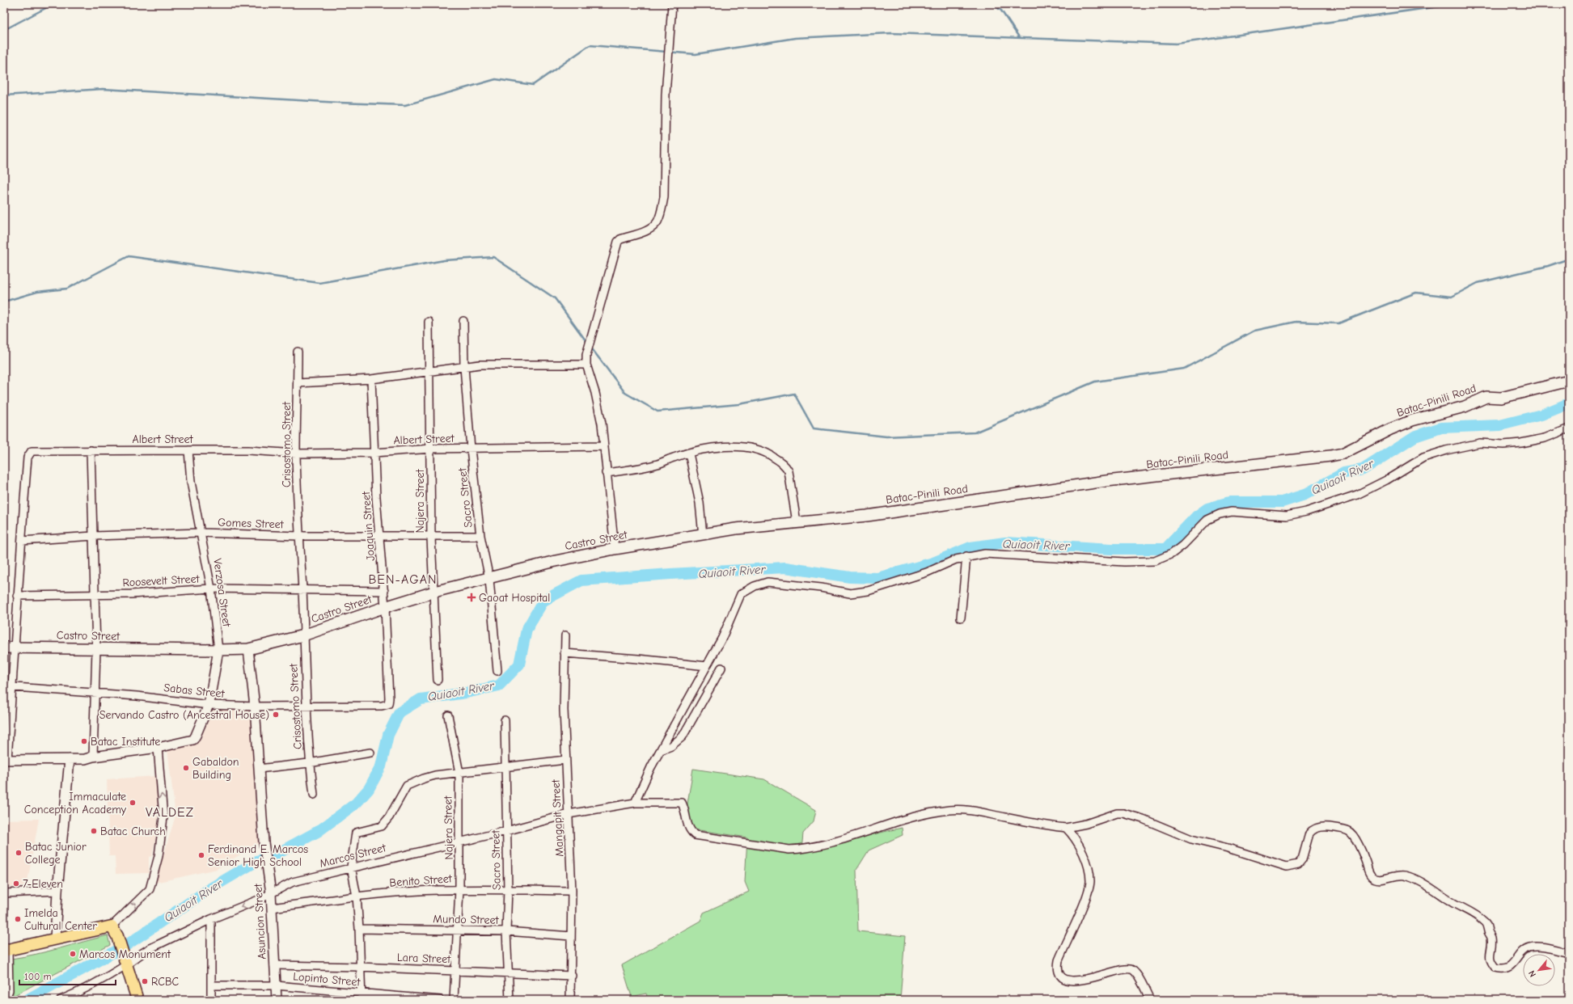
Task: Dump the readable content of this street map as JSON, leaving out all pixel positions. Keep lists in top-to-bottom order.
{
  "streets": {
    "main road": ["Batac-Pinili Road", "Castro Street"],
    "street": [
      "Albert Street",
      "Crisostomo Street",
      "Sacro Street",
      "Najera Street",
      "Gomes Street",
      "Joaquin Street",
      "Roosevelt Street",
      "Verzosa Street",
      "Sabas Street",
      "Mangapit Street",
      "Marcos Street",
      "Benito Street",
      "Mundo Street",
      "Asuncion Street",
      "Lara Street",
      "Lopinto Street"
    ]
  },
  "crossings": [
    ["Batac-Pinili Road", "Castro Street"],
    ["Albert Street", "Crisostomo Street"],
    ["Albert Street", "Sacro Street"],
    ["Albert Street", "Najera Street"],
    ["Albert Street", "Gomes Street"],
    ["Albert Street", "Joaquin Street"],
    ["Albert Street", "Castro Street"],
    ["Albert Street", "Roosevelt Street"],
    ["Albert Street", "Verzosa Street"],
    ["Albert Street", "Sabas Street"],
    ["Crisostomo Street", "Gomes Street"],
    ["Crisostomo Street", "Castro Street"],
    ["Crisostomo Street", "Roosevelt Street"],
    ["Crisostomo Street", "Sabas Street"],
    ["Sacro Street", "Gomes Street"],
    ["Sacro Street", "Castro Street"],
    ["Sacro Street", "Marcos Street"],
    ["Sacro Street", "Benito Street"],
    ["Sacro Street", "Mundo Street"],
    ["Sacro Street", "Lara Street"],
    ["Najera Street", "Gomes Street"],
    ["Najera Street", "Castro Street"],
    ["Najera Street", "Marcos Street"],
    ["Najera Street", "Benito Street"],
    ["Najera Street", "Mundo Street"],
    ["Najera Street", "Lara Street"],
    ["Gomes Street", "Joaquin Street"],
    ["Gomes Street", "Verzosa Street"],
    ["Joaquin Street", "Castro Street"],
    ["Joaquin Street", "Roosevelt Street"],
    ["Joaquin Street", "Sabas Street"],
    ["Castro Street", "Verzosa Street"],
    ["Castro Street", "Asuncion Street"],
    ["Roosevelt Street", "Verzosa Street"],
    ["Verzosa Street", "Sabas Street"],
    ["Sabas Street", "Asuncion Street"],
    ["Mangapit Street", "Marcos Street"],
    ["Mangapit Street", "Benito Street"],
    ["Mangapit Street", "Mundo Street"],
    ["Mangapit Street", "Lara Street"],
    ["Marcos Street", "Asuncion Street"],
    ["Benito Street", "Asuncion Street"],
    ["Asuncion Street", "Lara Street"],
    ["Asuncion Street", "Lopinto Street"]
  ],
  "districts": ["BEN-AGAN", "VALDEZ"],
  "water": ["Quiaoit River"],
  "places": {
    "health": ["Gaoat Hospital"],
    "other": [
      "Servando Castro (Ancestral House)",
      "Batac Institute",
      "Gabaldon Building",
      "Immaculate Conception Academy",
      "Batac Church",
      "Batac Junior College",
      "Ferdinand E. Marcos Senior High School",
      "7-Eleven",
      "Imelda Cultural Center",
      "Marcos Monument",
      "RCBC"
    ]
  },
  "scale_bar": "100 m",
  "north": "bottom left"
}
